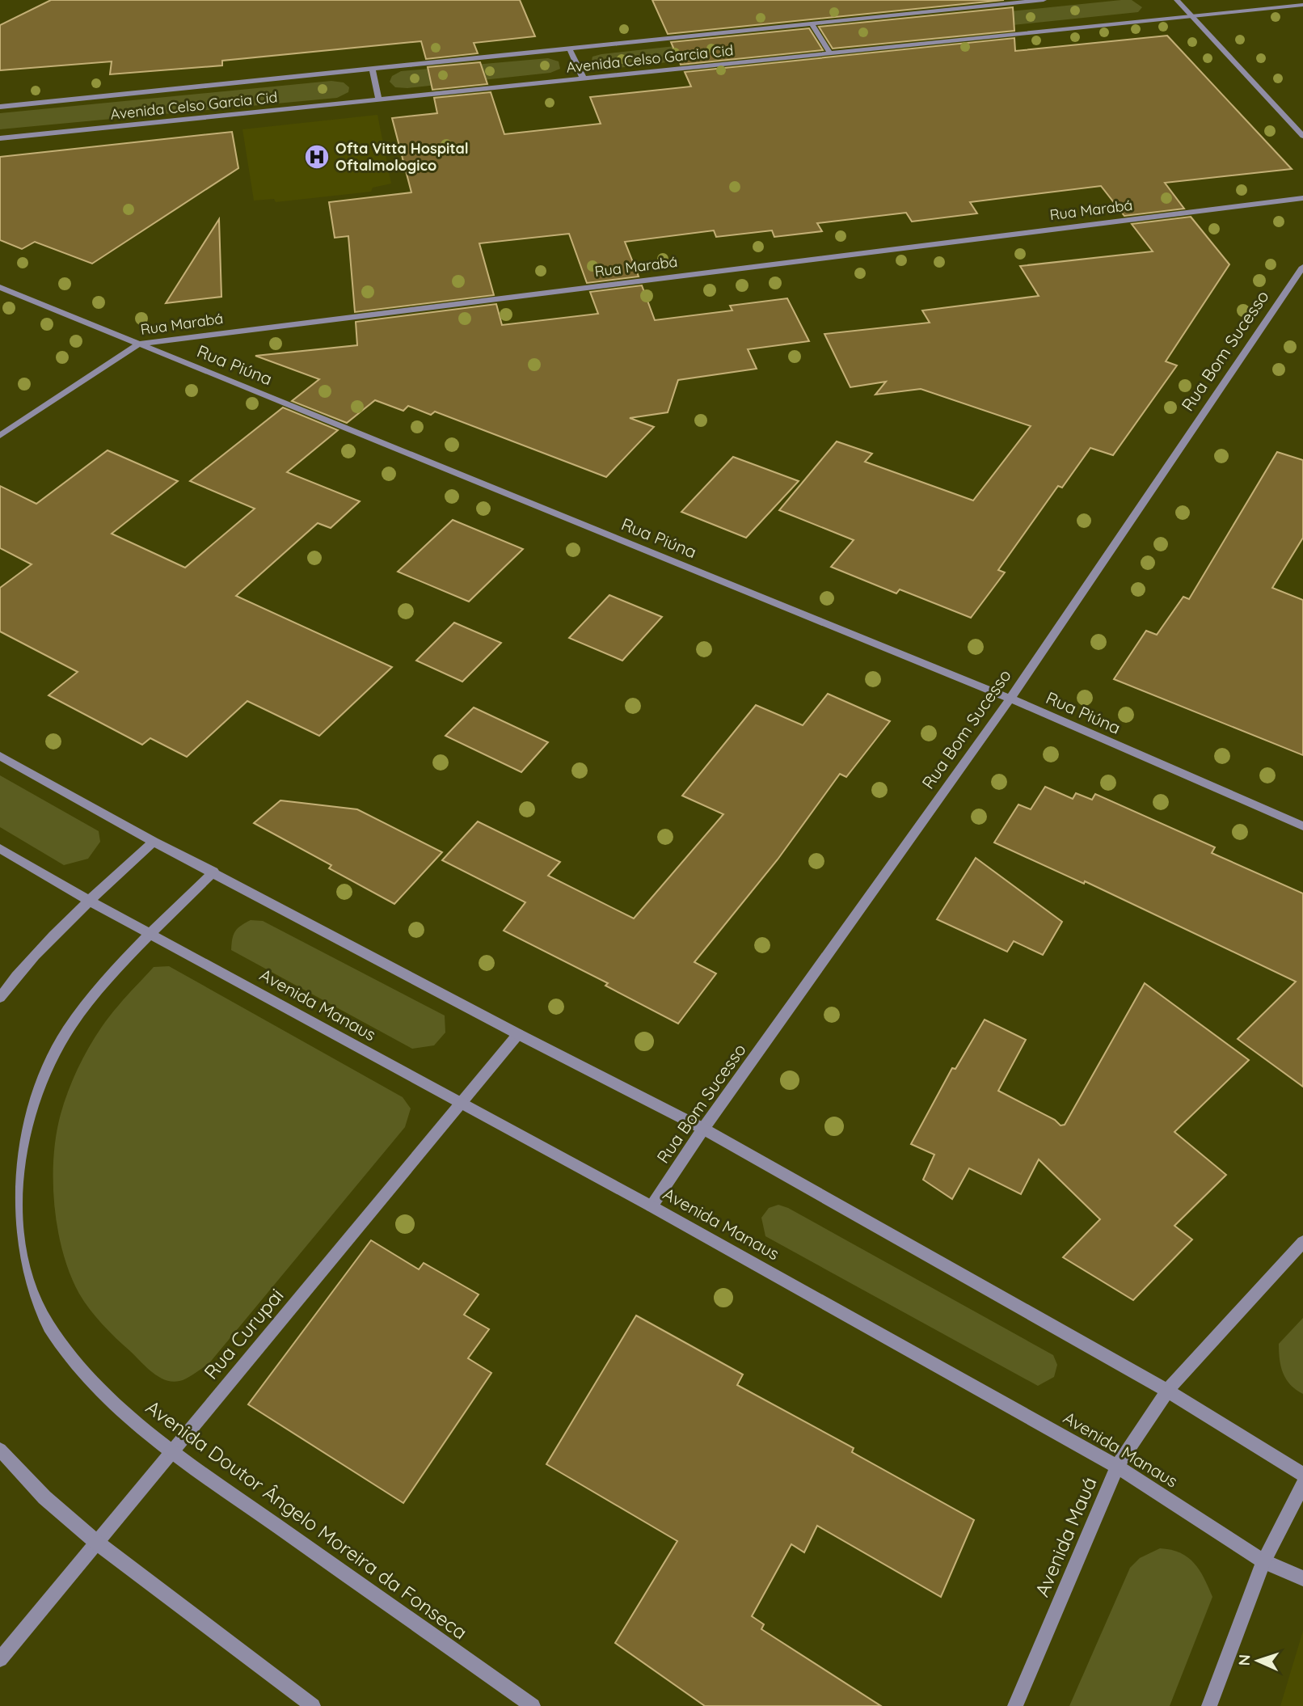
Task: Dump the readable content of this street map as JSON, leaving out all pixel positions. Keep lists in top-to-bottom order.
{
  "streets": {
    "street": [
      "Avenida Celso Garcia Cid",
      "Rua Marabá",
      "Rua Bom Sucesso",
      "Rua Piúna",
      "Avenida Manaus",
      "Rua Curupai",
      "Avenida Doutor Ângelo Moreira da Fonseca",
      "Avenida Mauá"
    ]
  },
  "crossings": [
    ["Rua Marabá", "Rua Piúna"],
    ["Rua Bom Sucesso", "Rua Piúna"],
    ["Rua Bom Sucesso", "Avenida Manaus"],
    ["Avenida Manaus", "Rua Curupai"],
    ["Avenida Manaus", "Avenida Doutor Ângelo Moreira da Fonseca"],
    ["Avenida Manaus", "Avenida Mauá"],
    ["Rua Curupai", "Avenida Doutor Ângelo Moreira da Fonseca"]
  ],
  "places": {
    "hospital": ["Ofta Vitta Hospital Oftalmologico"]
  },
  "north": "left"
}
